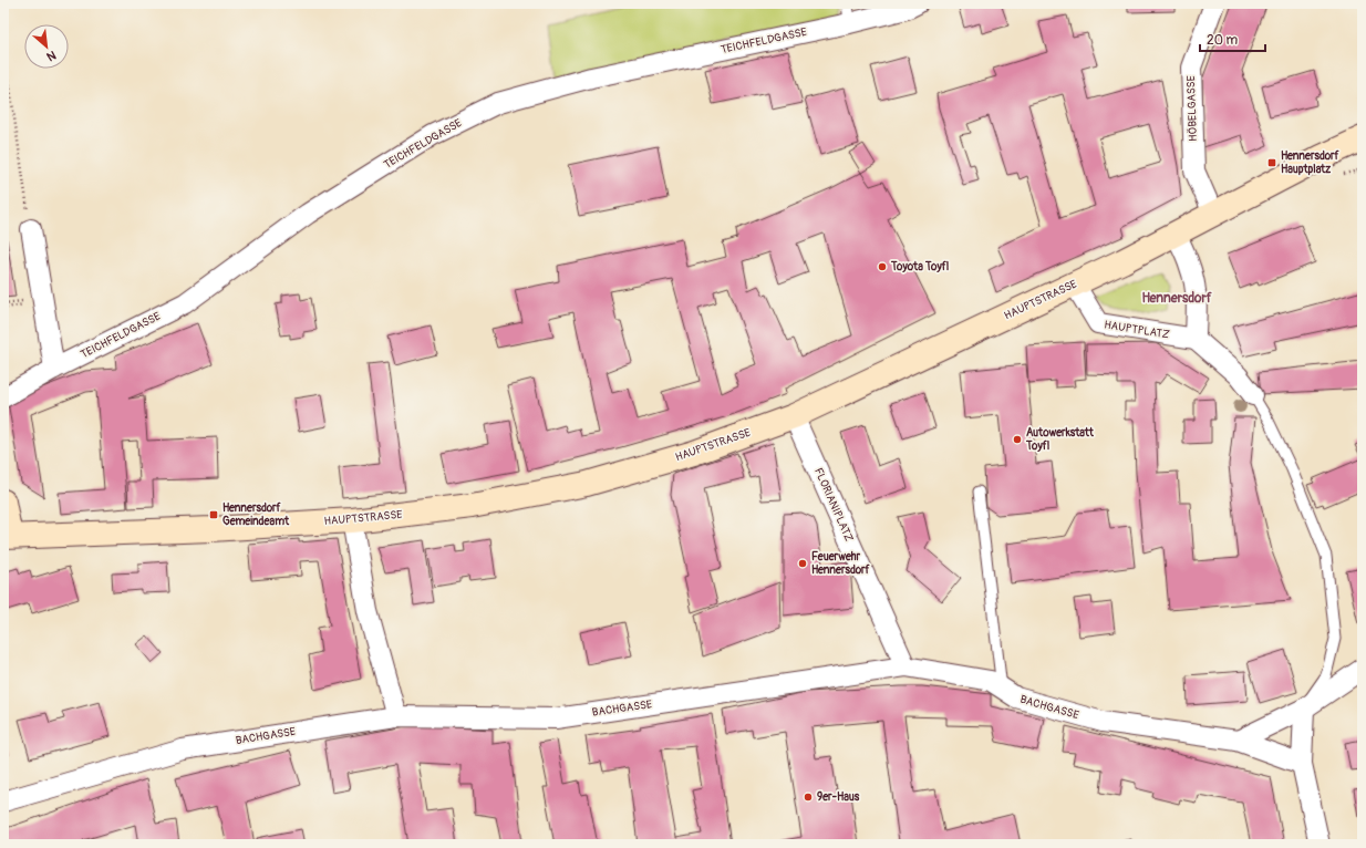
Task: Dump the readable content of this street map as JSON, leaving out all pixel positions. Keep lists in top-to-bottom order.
{
  "streets": {
    "street": [
      "TEICHFELDGASSE",
      "HÖBELGASSE",
      "HAUPTSTRASSE",
      "HAUPTPLATZ",
      "FLORIANIPLATZ",
      "BACHGASSE"
    ]
  },
  "crossings": [
    ["HÖBELGASSE", "HAUPTSTRASSE"],
    ["HAUPTSTRASSE", "HAUPTPLATZ"],
    ["HAUPTSTRASSE", "FLORIANIPLATZ"],
    ["FLORIANIPLATZ", "BACHGASSE"]
  ],
  "districts": ["Hennersdorf"],
  "places": {
    "transit": ["Hennersdorf Hauptplatz", "Hennersdorf Gemeindeamt"],
    "other": [
      "Toyota Toyfl",
      "Autowerkstatt Toyfl",
      "Feuerwehr Hennersdorf",
      "9er-Haus"
    ]
  },
  "scale_bar": "20 m",
  "north": "bottom right"
}
